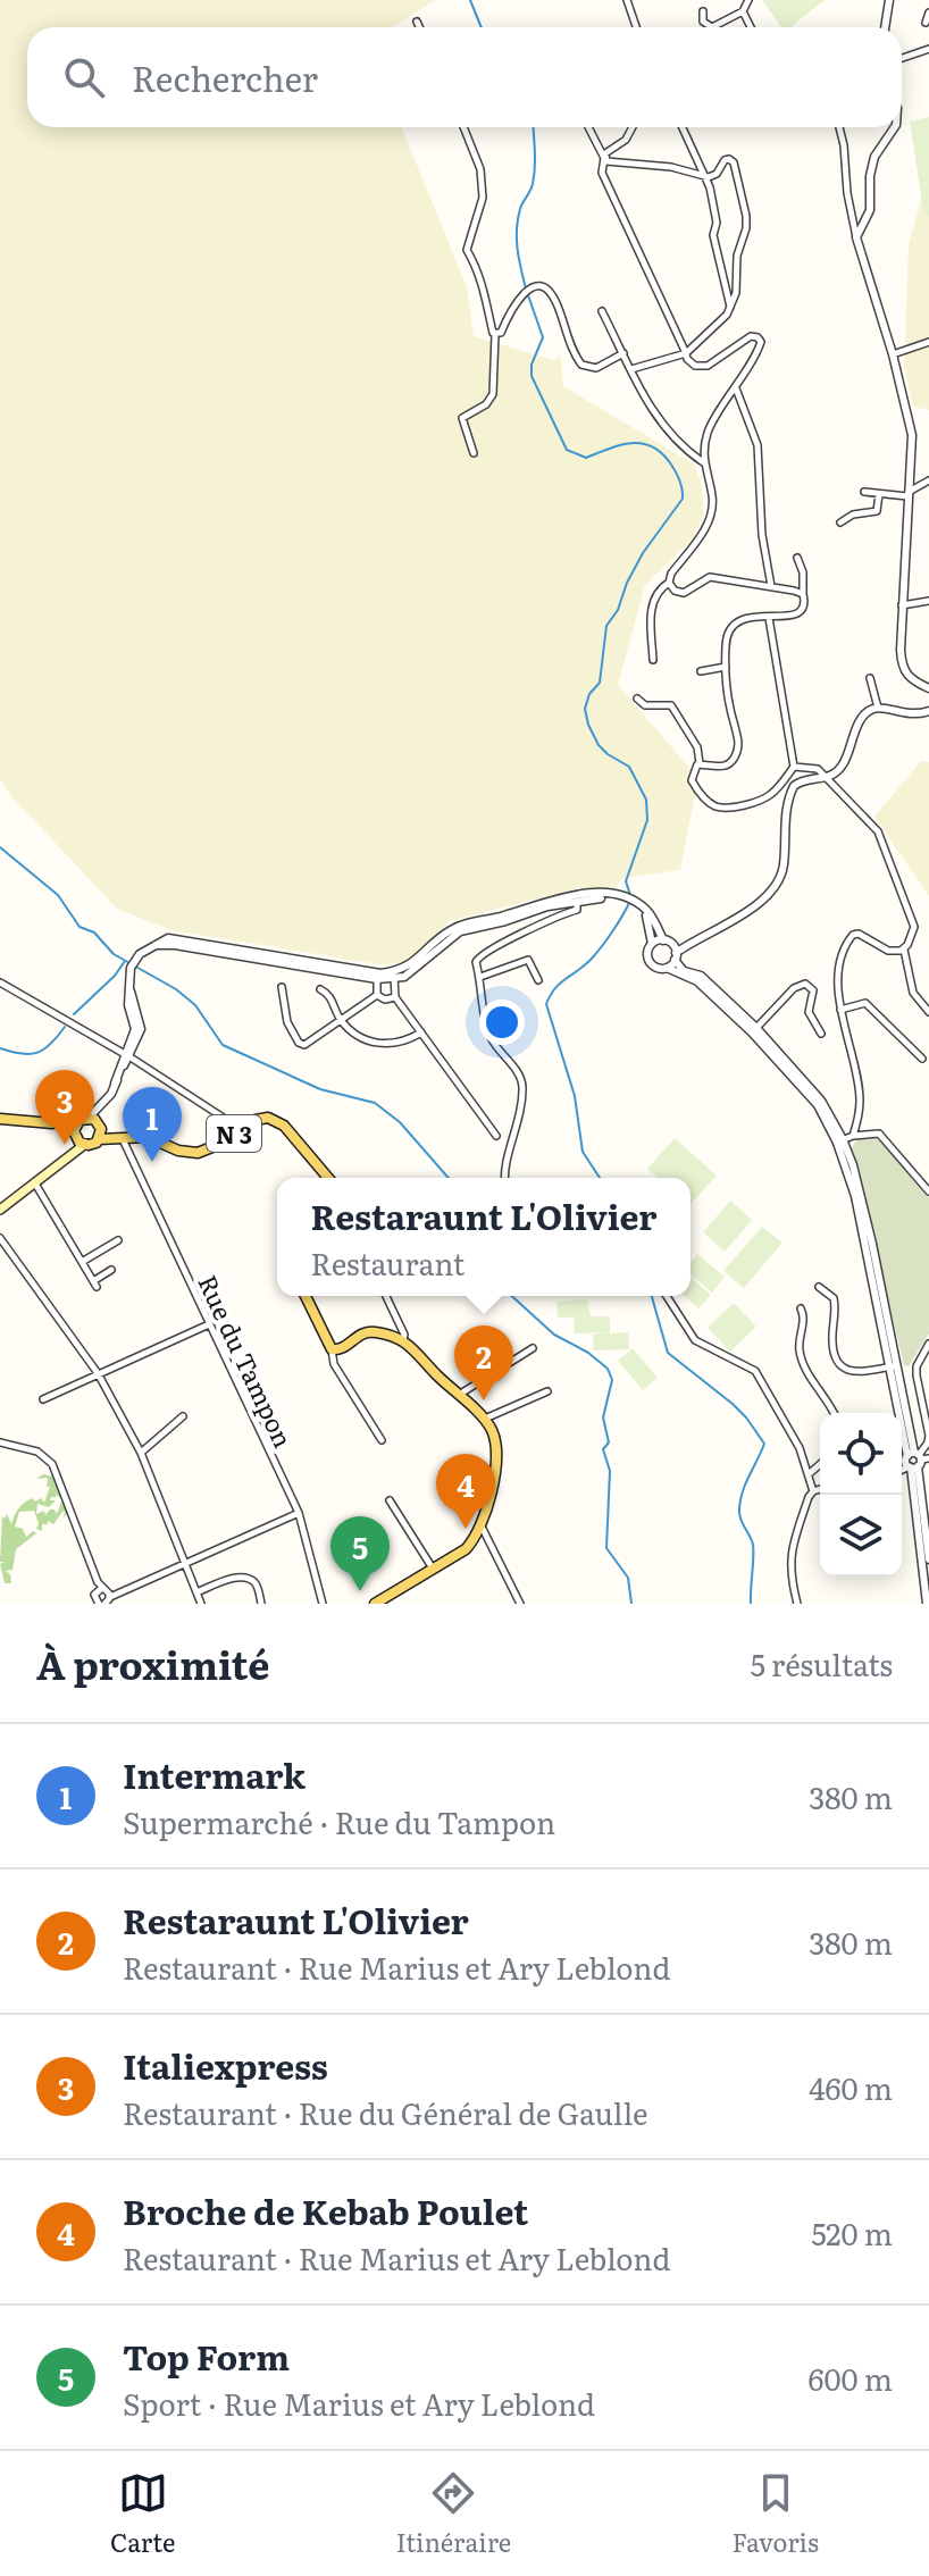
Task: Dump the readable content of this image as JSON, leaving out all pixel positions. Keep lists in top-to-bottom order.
{
  "streets": {
    "main road": ["N 3"],
    "street": ["Rue du Tampon"]
  },
  "crossings": [
    ["N 3", "Rue du Tampon"]
  ],
  "page": {
    "search": "Rechercher",
    "pins": [
      "3",
      "1",
      "2",
      "4",
      "5"
    ],
    "popup": ["Restaraunt L'Olivier", "Restaurant"],
    "heading": ["À proximité", "5 résultats"],
    "list": [
      {
        "mark": "1",
        "name": "Intermark",
        "note": "Supermarché · Rue du Tampon",
        "value": "380 m"
      },
      {
        "mark": "2",
        "name": "Restaraunt L'Olivier",
        "note": "Restaurant · Rue Marius et Ary Leblond",
        "value": "380 m"
      },
      {
        "mark": "3",
        "name": "Italiexpress",
        "note": "Restaurant · Rue du Général de Gaulle",
        "value": "460 m"
      },
      {
        "mark": "4",
        "name": "Broche de Kebab Poulet",
        "note": "Restaurant · Rue Marius et Ary Leblond",
        "value": "520 m"
      },
      {
        "mark": "5",
        "name": "Top Form",
        "note": "Sport · Rue Marius et Ary Leblond",
        "value": "600 m"
      }
    ],
    "nav": ["Carte", "Itinéraire", "Favoris"]
  }
}
